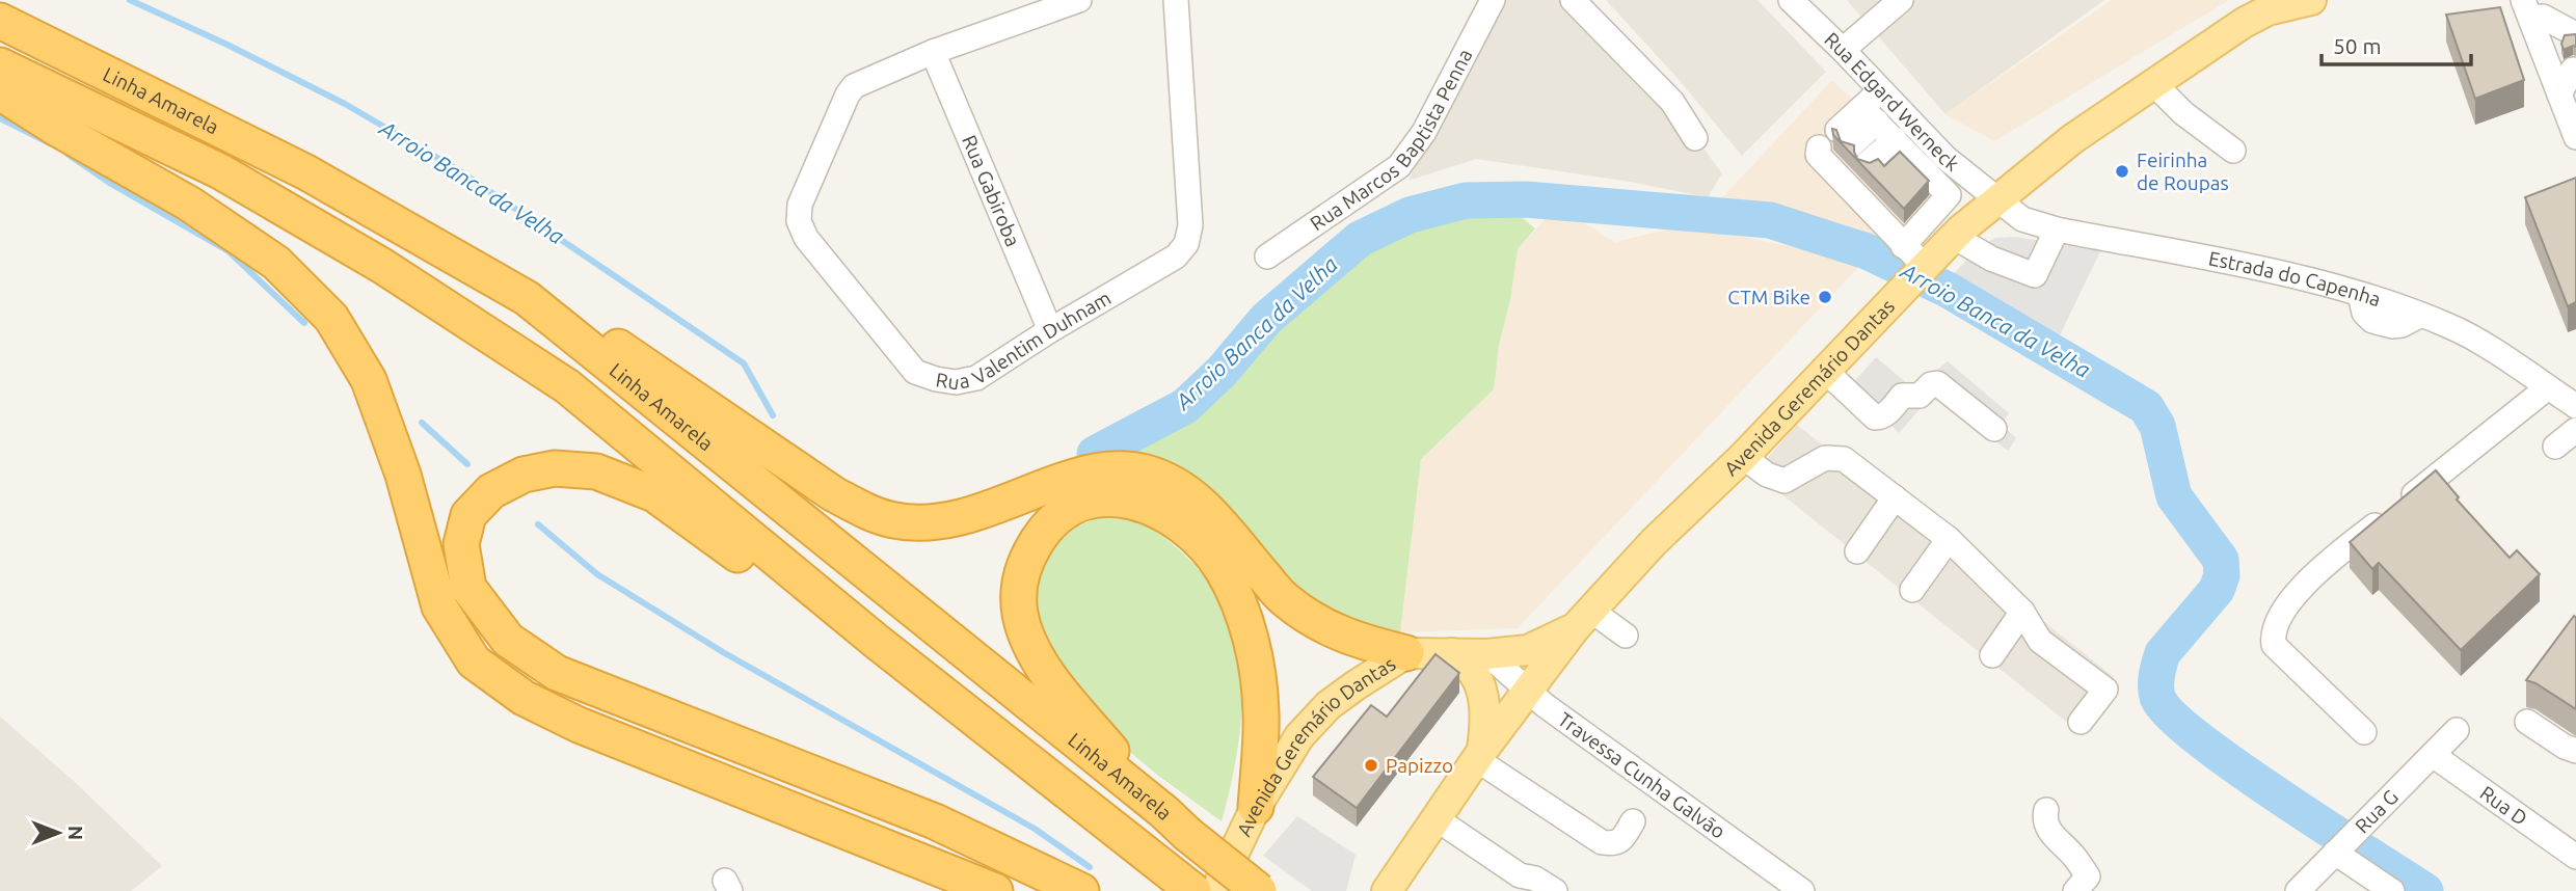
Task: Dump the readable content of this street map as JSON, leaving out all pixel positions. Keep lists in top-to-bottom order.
{
  "streets": {
    "highway": ["Linha Amarela"],
    "main road": ["Avenida Geremário Dantas"],
    "street": [
      "Rua Edgard Werneck",
      "Rua Marcos Baptista Penna",
      "Rua Gabiroba",
      "Estrada do Capenha",
      "Rua Valentim Duhnam",
      "Travessa Cunha Galvão",
      "Rua D",
      "Rua G"
    ]
  },
  "crossings": [
    ["Linha Amarela", "Avenida Geremário Dantas"],
    ["Rua Edgard Werneck", "Estrada do Capenha"],
    ["Rua Edgard Werneck", "Avenida Geremário Dantas"],
    ["Rua Gabiroba", "Rua Valentim Duhnam"],
    ["Estrada do Capenha", "Avenida Geremário Dantas"],
    ["Avenida Geremário Dantas", "Travessa Cunha Galvão"],
    ["Rua D", "Rua G"]
  ],
  "water": ["Arroio Banca da Velha"],
  "places": ["Feirinha de Roupas", "CTM Bike", "Papizzo"],
  "scale_bar": "50 m",
  "north": "right"
}
